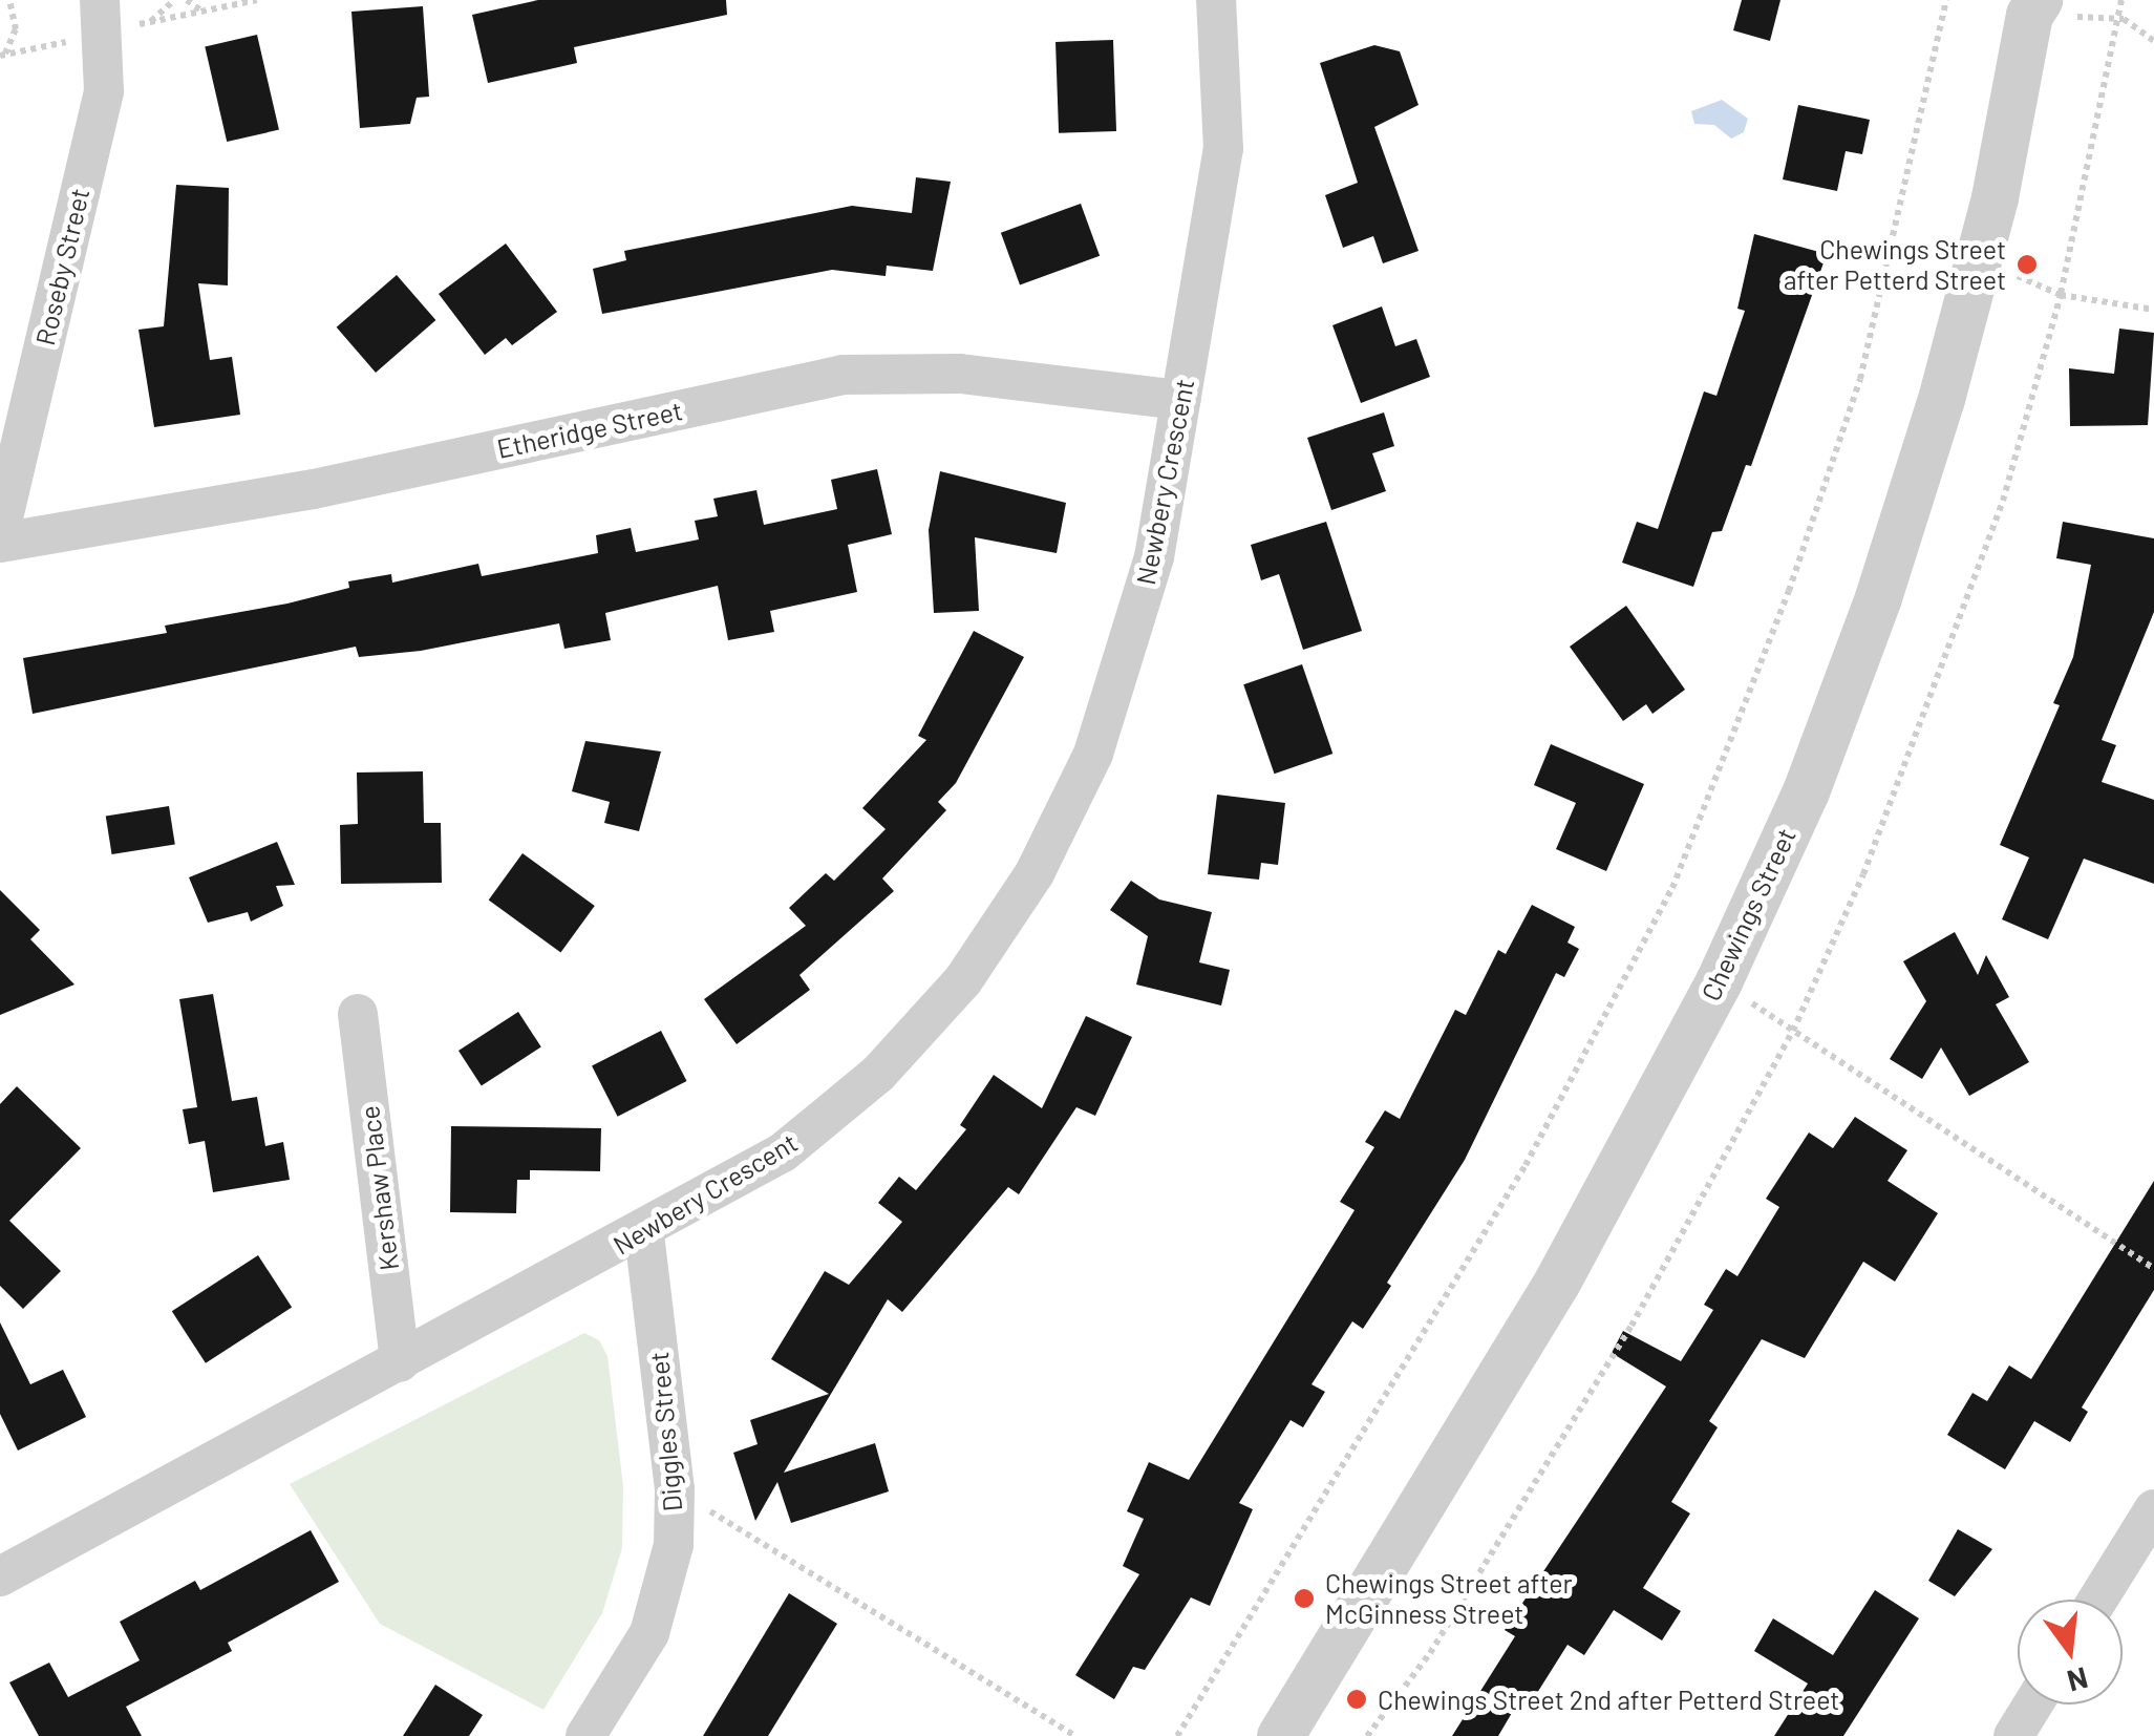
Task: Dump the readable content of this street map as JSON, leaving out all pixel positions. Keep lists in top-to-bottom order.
{
  "streets": {
    "street": [
      "Roseby Street",
      "Etheridge Street",
      "Newbery Crescent",
      "Chewings Street",
      "Kershaw Place",
      "Diggles Street"
    ]
  },
  "crossings": [
    ["Etheridge Street", "Newbery Crescent"],
    ["Newbery Crescent", "Kershaw Place"],
    ["Newbery Crescent", "Diggles Street"]
  ],
  "places": ["Chewings Street after Petterd Street", "Chewings Street after McGinness Street", "Chewings Street 2nd after Petterd Street"],
  "north": "bottom"
}
